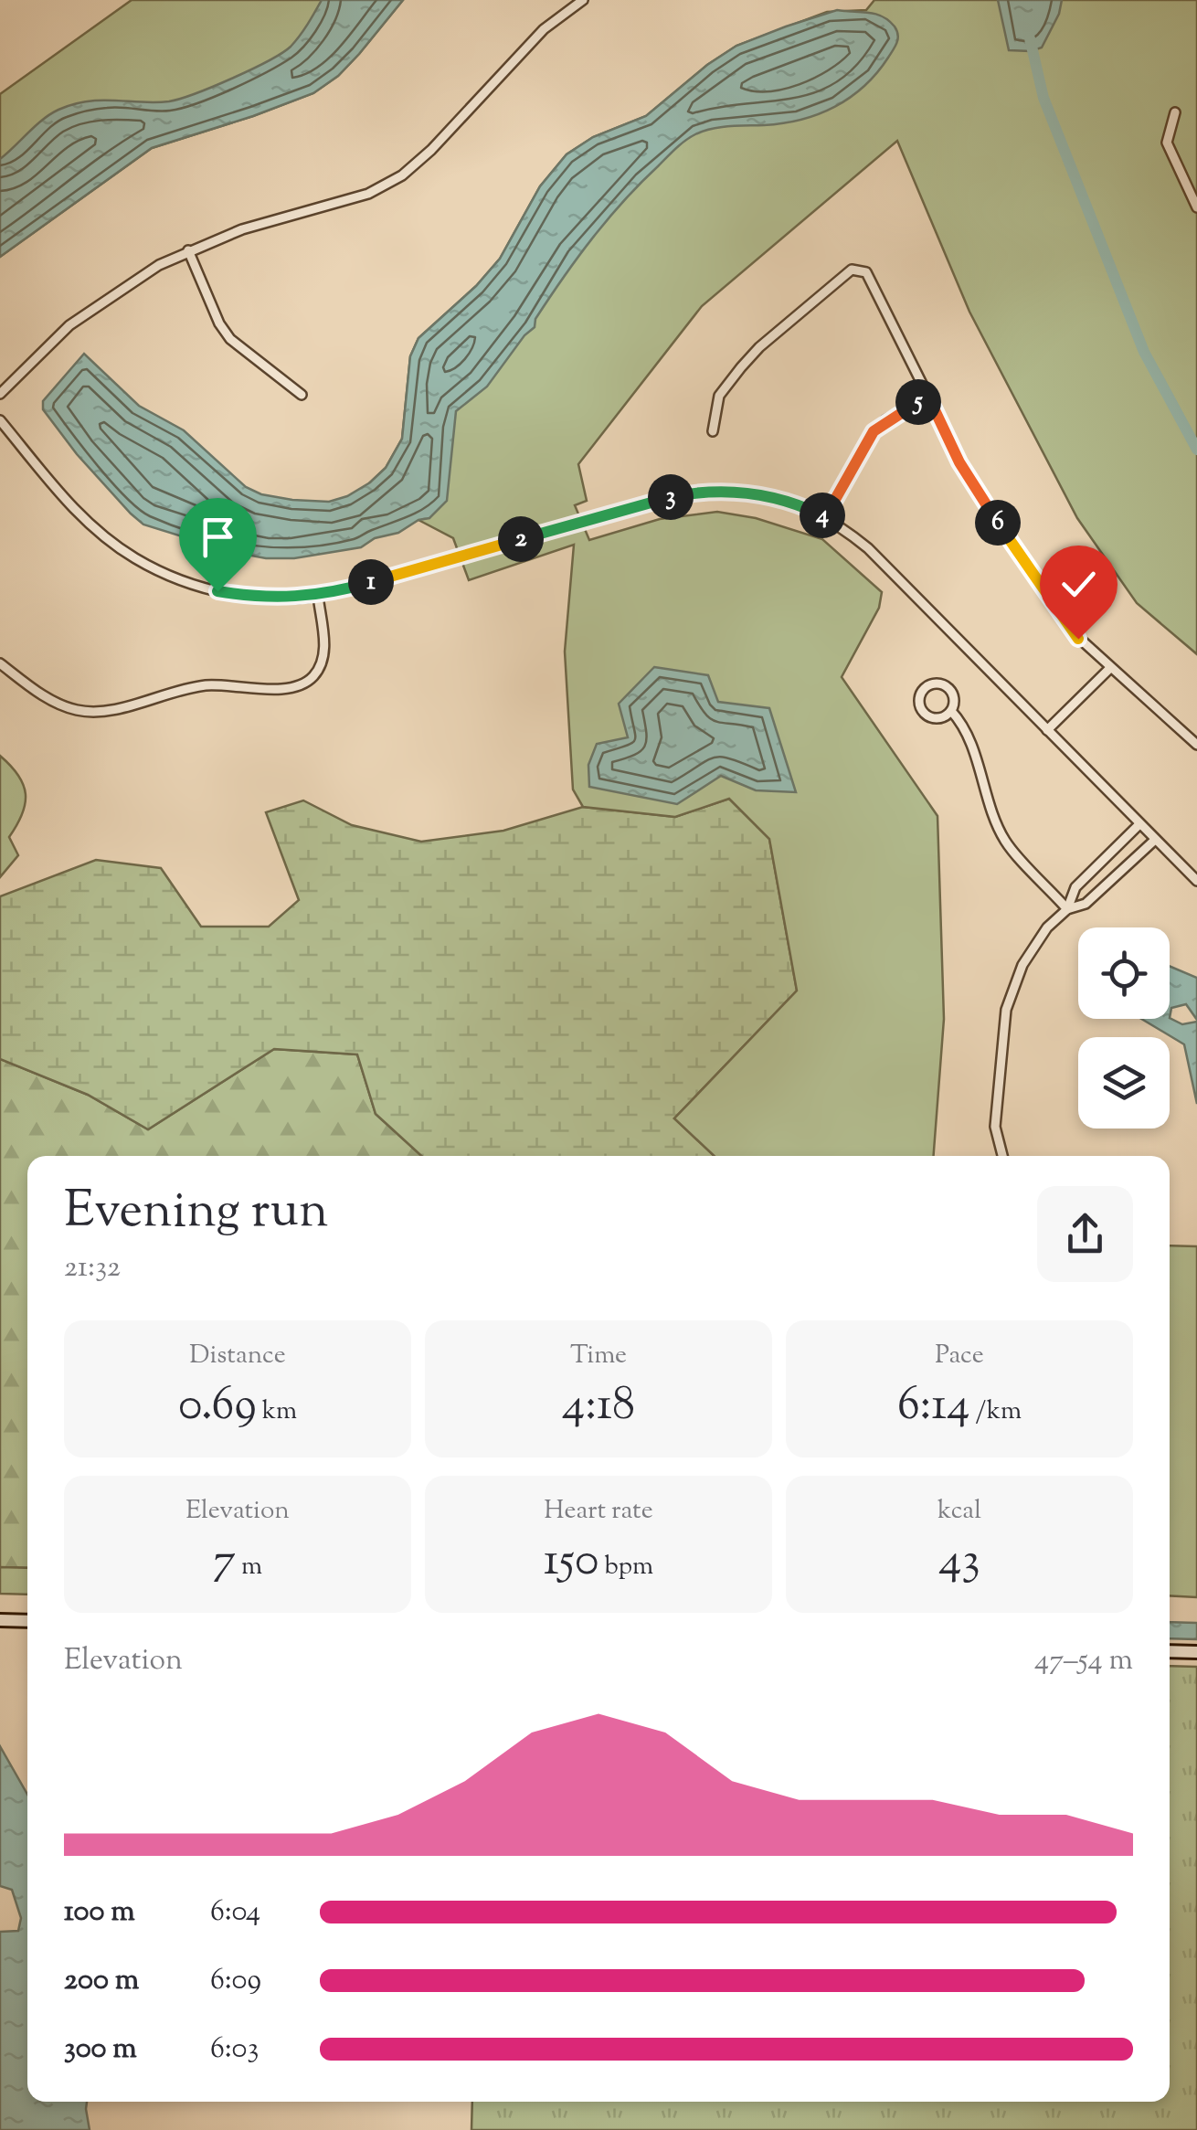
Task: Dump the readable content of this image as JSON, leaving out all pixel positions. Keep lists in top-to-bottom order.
{
  "page": {
    "pins": [
      "5",
      "3",
      "4",
      "6",
      "2",
      "1"
    ],
    "heading": ["Evening run", "21:32"],
    "stats": [
      ["Distance", "0.69 km"],
      ["Time", "4:18"],
      ["Pace", "6:14 /km"],
      ["Elevation", "7 m"],
      ["Heart rate", "150 bpm"],
      ["kcal", "43"]
    ],
    "chart": ["Elevation", "47–54 m"],
    "list": [
      {
        "name": "100 m",
        "note": "6:04"
      },
      {
        "name": "200 m",
        "note": "6:09"
      },
      {
        "name": "300 m",
        "note": "6:03"
      }
    ]
  }
}
